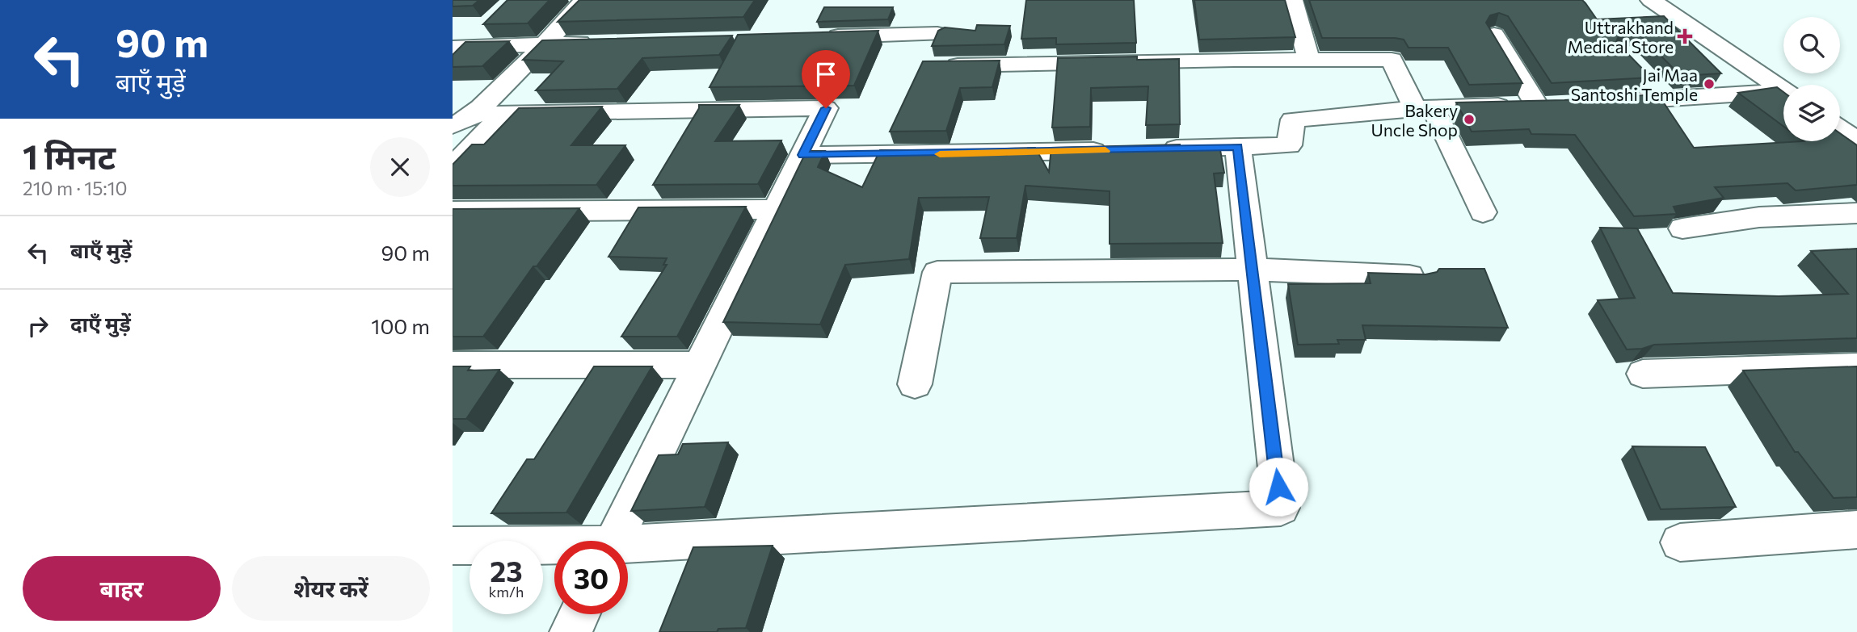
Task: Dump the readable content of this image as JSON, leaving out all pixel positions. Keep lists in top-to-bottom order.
{
  "places": {
    "health": ["Uttrakhand Medical Store"],
    "other": ["Jai Maa Santoshi Temple", "Bakery Uncle Shop"]
  },
  "page": {
    "turn": ["90 m", "बाएँ मुड़ें"],
    "heading": ["1 मिनट", "210 m · 15:10"],
    "list": [
      {
        "name": "बाएँ मुड़ें",
        "value": "90 m"
      },
      {
        "name": "दाएँ मुड़ें",
        "value": "100 m"
      }
    ],
    "speed": "23 km/h",
    "limit": "30",
    "buttons": ["बाहर", "शेयर करें"]
  }
}
